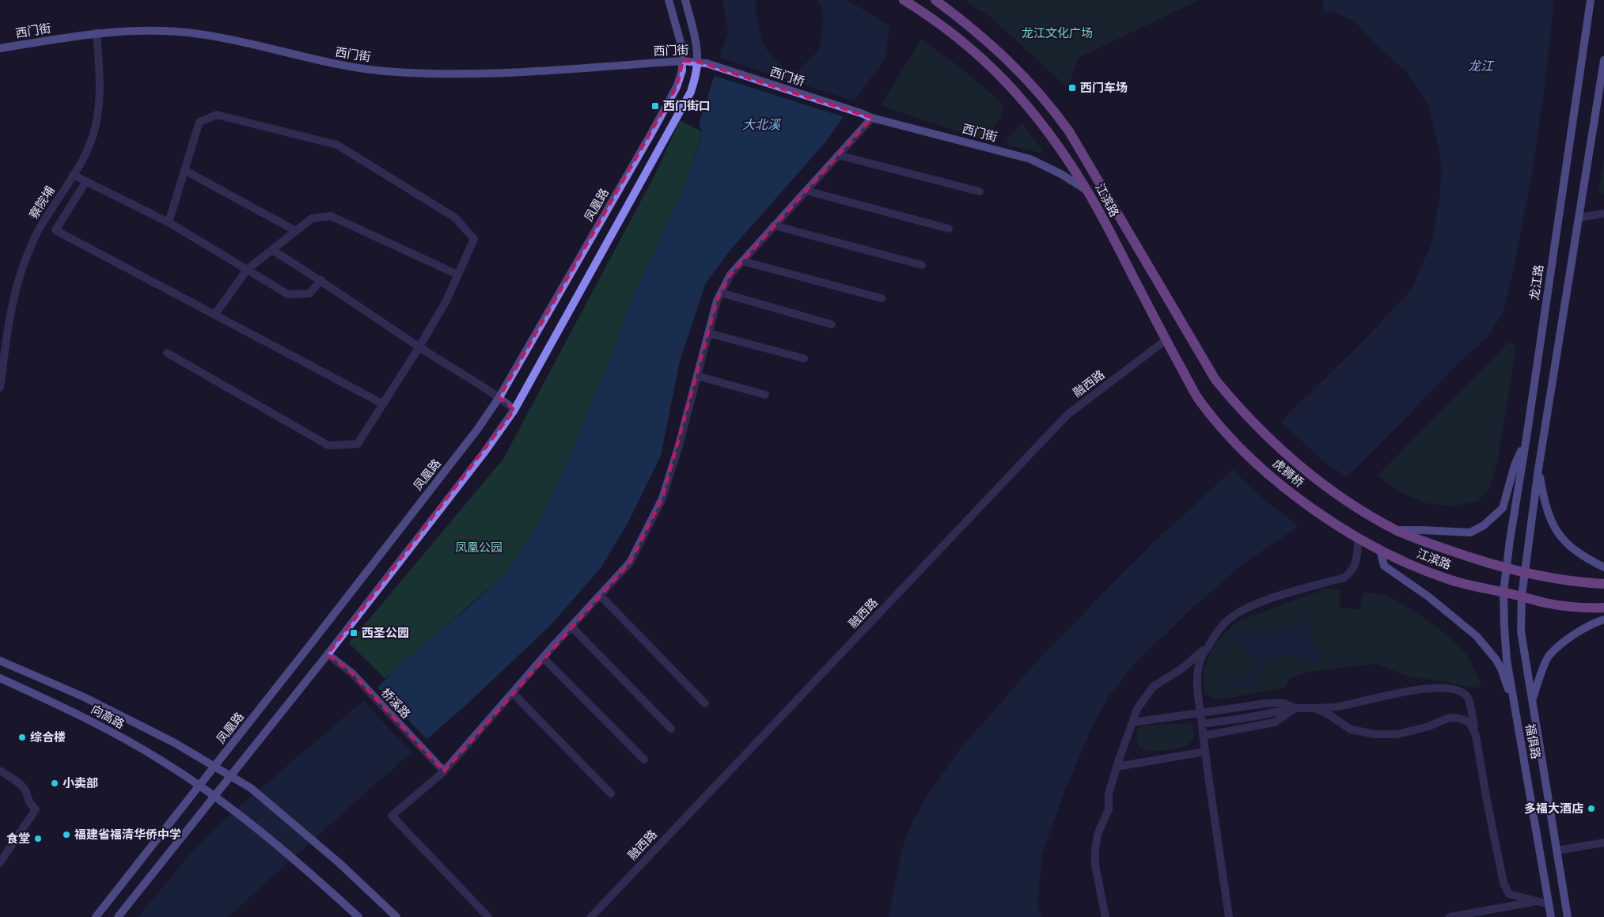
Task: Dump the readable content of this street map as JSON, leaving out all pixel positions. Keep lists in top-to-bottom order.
{
  "streets": {
    "main road": ["江滨路", "虎狮桥"],
    "street": [
      "西门街",
      "西门桥",
      "察院埔",
      "凤凰路",
      "龙江路",
      "融西路",
      "桥溪路",
      "向高路",
      "福俱路"
    ]
  },
  "crossings": [
    ["西门街", "西门桥"],
    ["西门街", "江滨路"],
    ["西门街", "察院埔"],
    ["西门街", "凤凰路"],
    ["江滨路", "龙江路"],
    ["江滨路", "融西路"],
    ["江滨路", "虎狮桥"],
    ["江滨路", "福俱路"],
    ["凤凰路", "向高路"],
    ["龙江路", "福俱路"]
  ],
  "water": ["龙江", "大北溪"],
  "parks": ["龙江文化广场", "凤凰公园"],
  "places": {
    "transit": ["西门车场", "西门街口", "西圣公园"],
    "other": [
      "综合楼",
      "小卖部",
      "多福大酒店",
      "福建省福清华侨中学",
      "食堂"
    ]
  }
}
